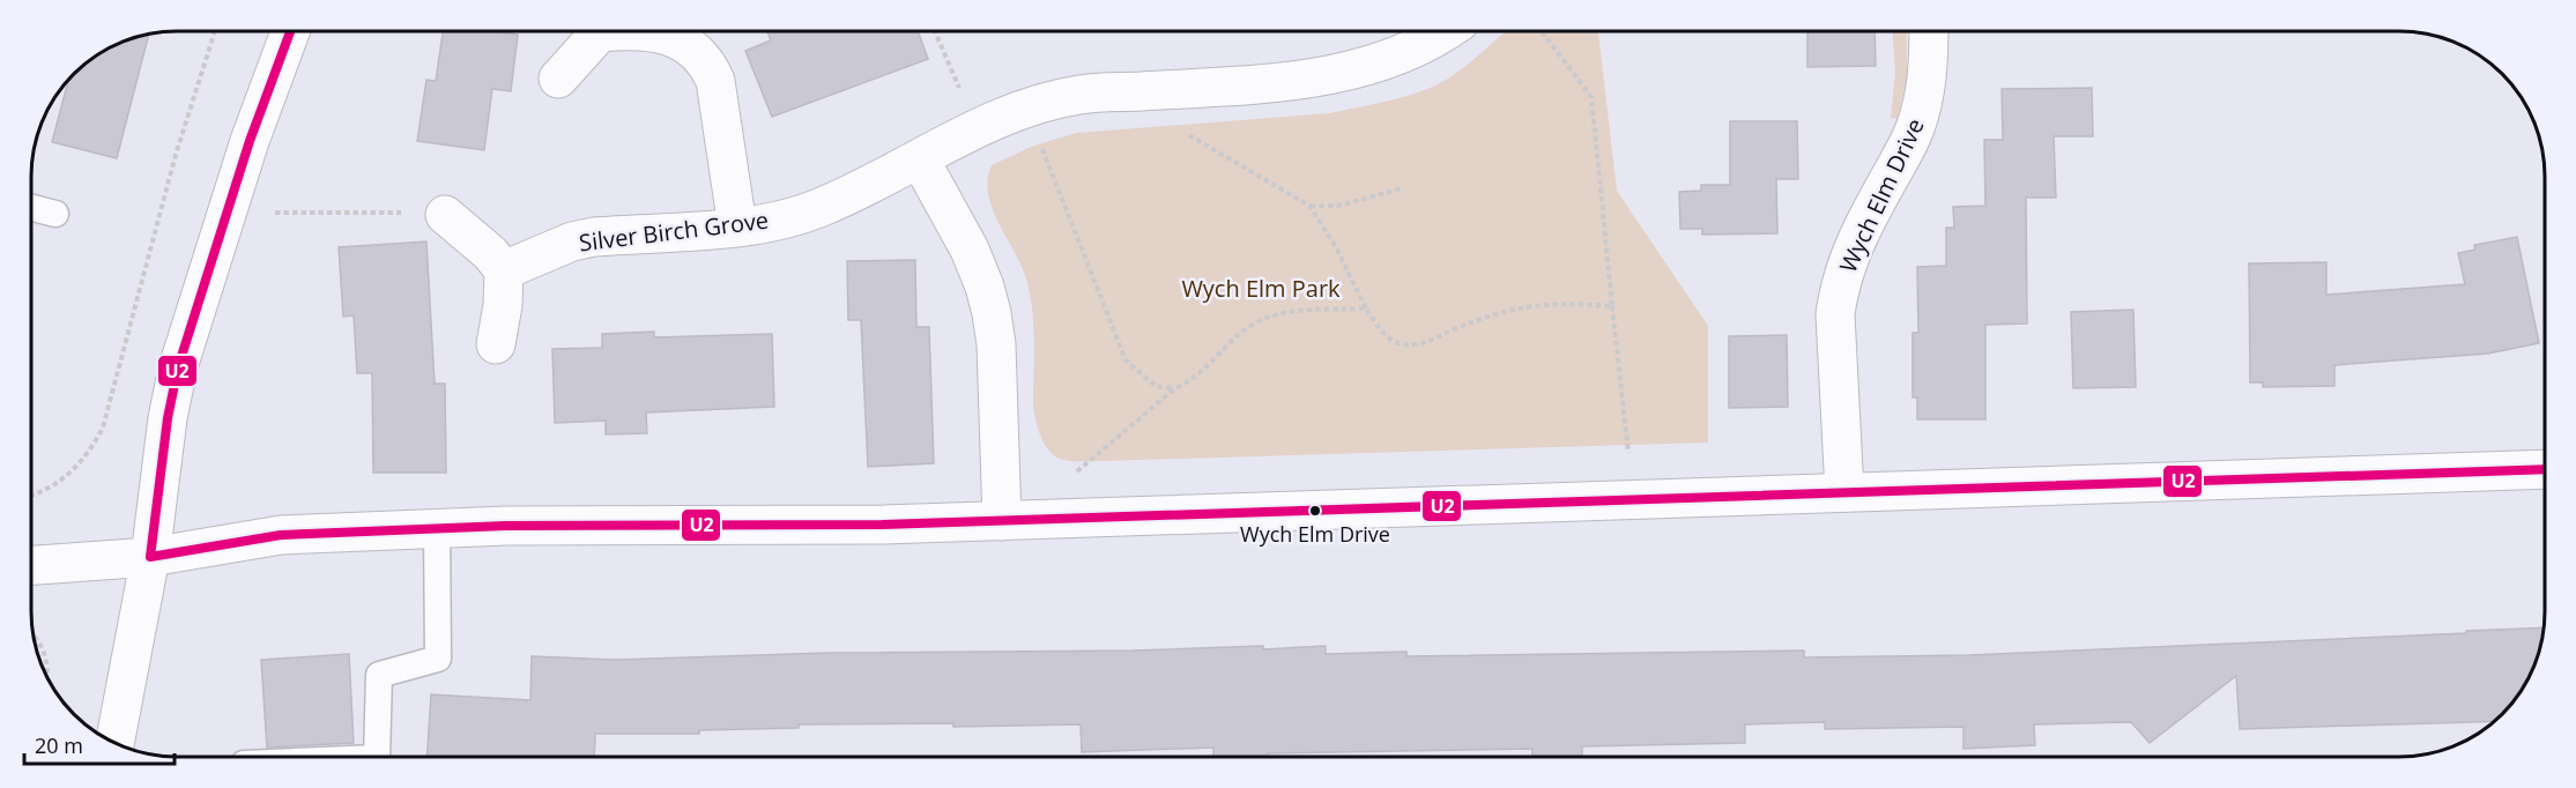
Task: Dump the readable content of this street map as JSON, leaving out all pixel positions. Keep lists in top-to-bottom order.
{
  "streets": {
    "street": ["Wych Elm Drive", "Silver Birch Grove"]
  },
  "parks": ["Wych Elm Park"],
  "places": ["Wych Elm Drive"],
  "lines": ["transit line U2"],
  "scale_bar": "20 m"
}
